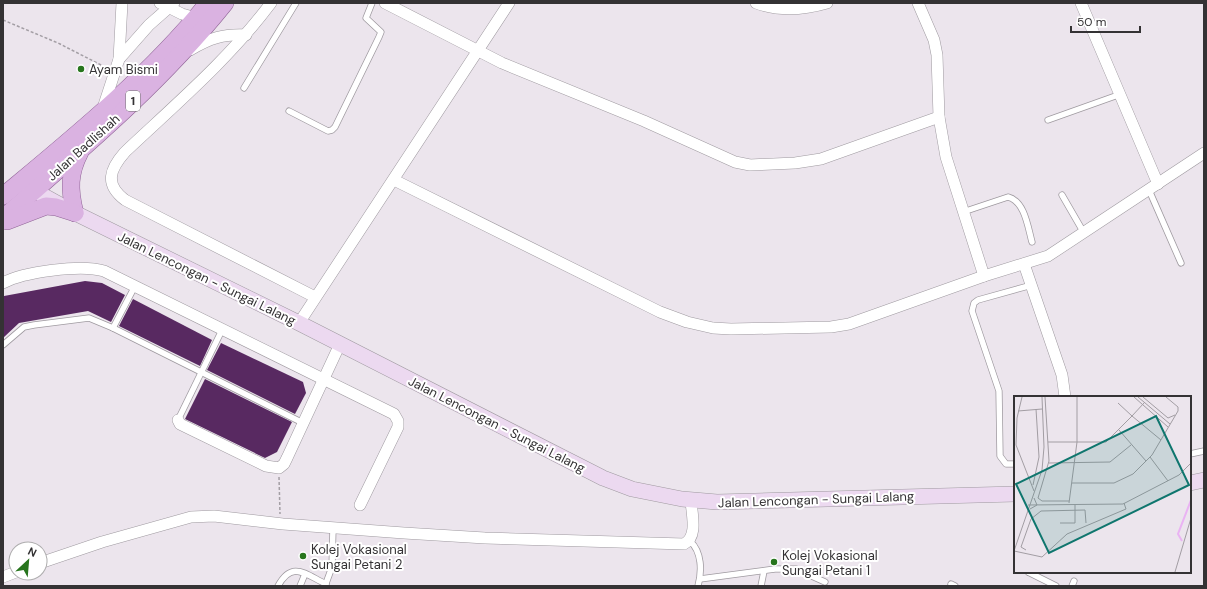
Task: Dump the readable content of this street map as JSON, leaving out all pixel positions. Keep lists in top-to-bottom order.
{
  "streets": {
    "main road": ["1", "Jalan Badlishah"],
    "street": ["Jalan Lencongan - Sungai Lalang"]
  },
  "crossings": [
    ["Jalan Badlishah", "Jalan Lencongan - Sungai Lalang"]
  ],
  "places": ["Ayam Bismi", "Kolej Vokasional Sungai Petani 2", "Kolej Vokasional Sungai Petani 1"],
  "scale_bar": "50 m",
  "north": "top right"
}
